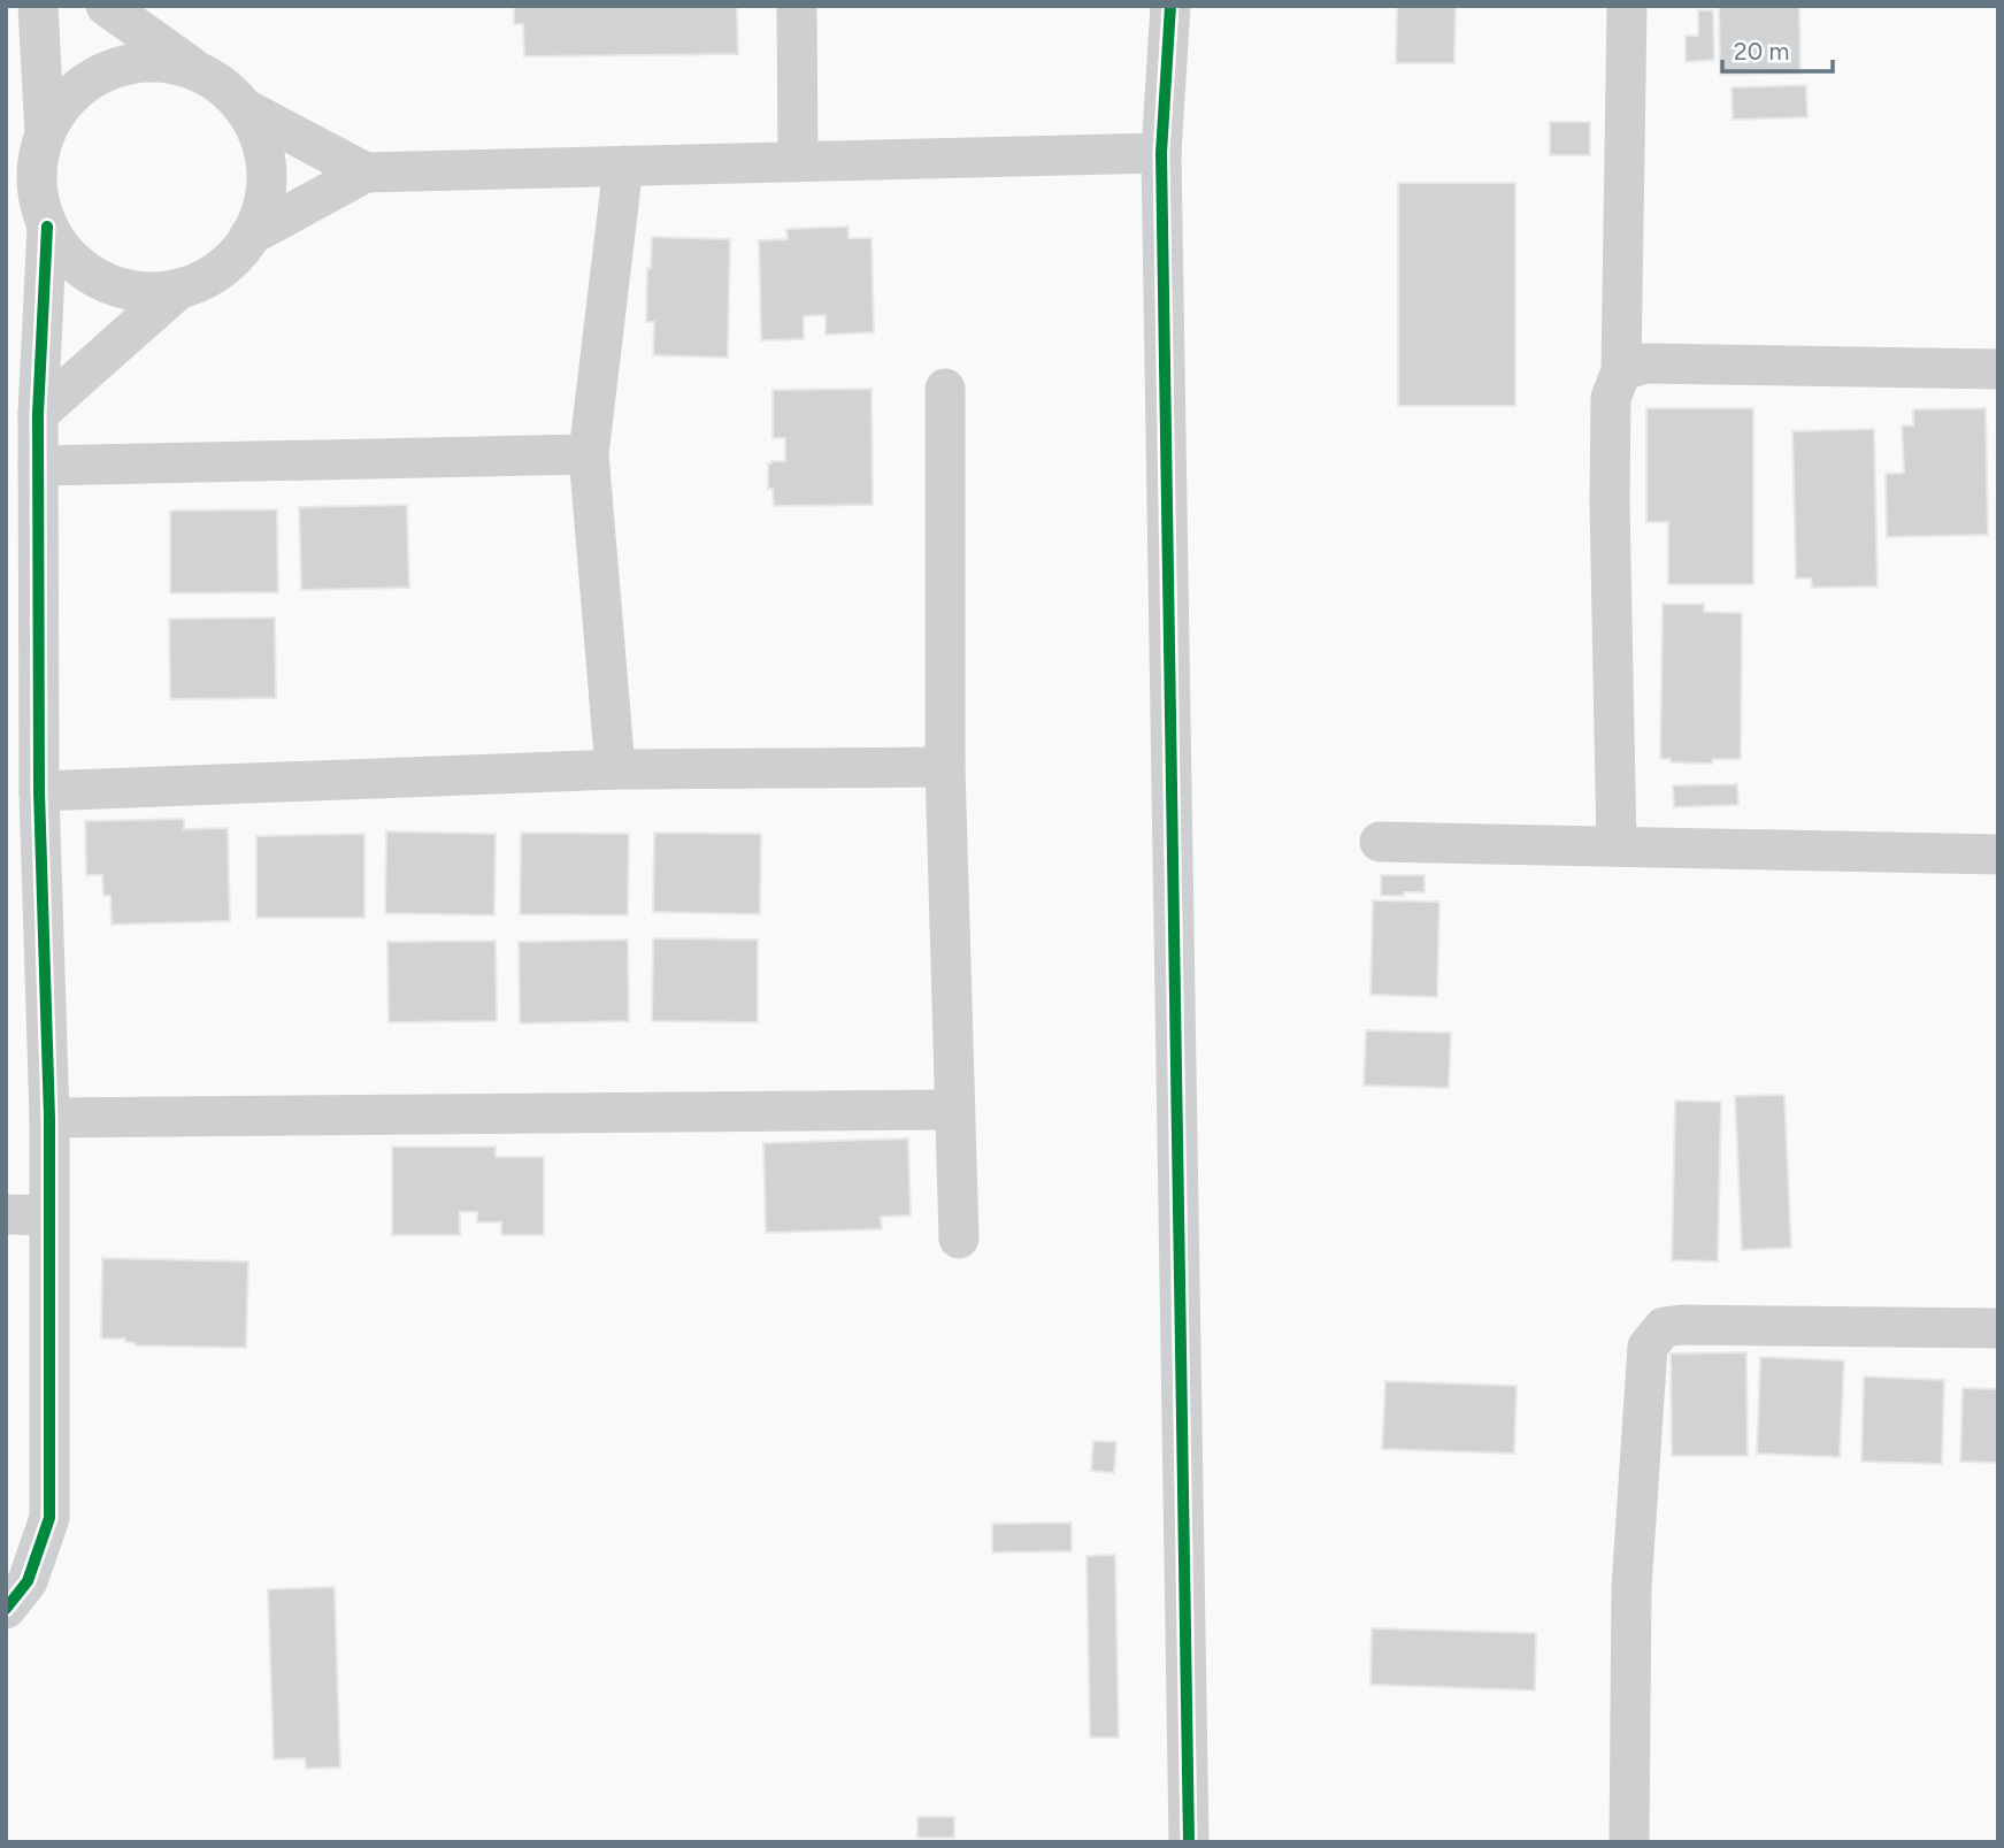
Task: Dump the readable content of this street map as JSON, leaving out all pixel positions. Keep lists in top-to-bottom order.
{
  "scale_bar": "20 m"
}
